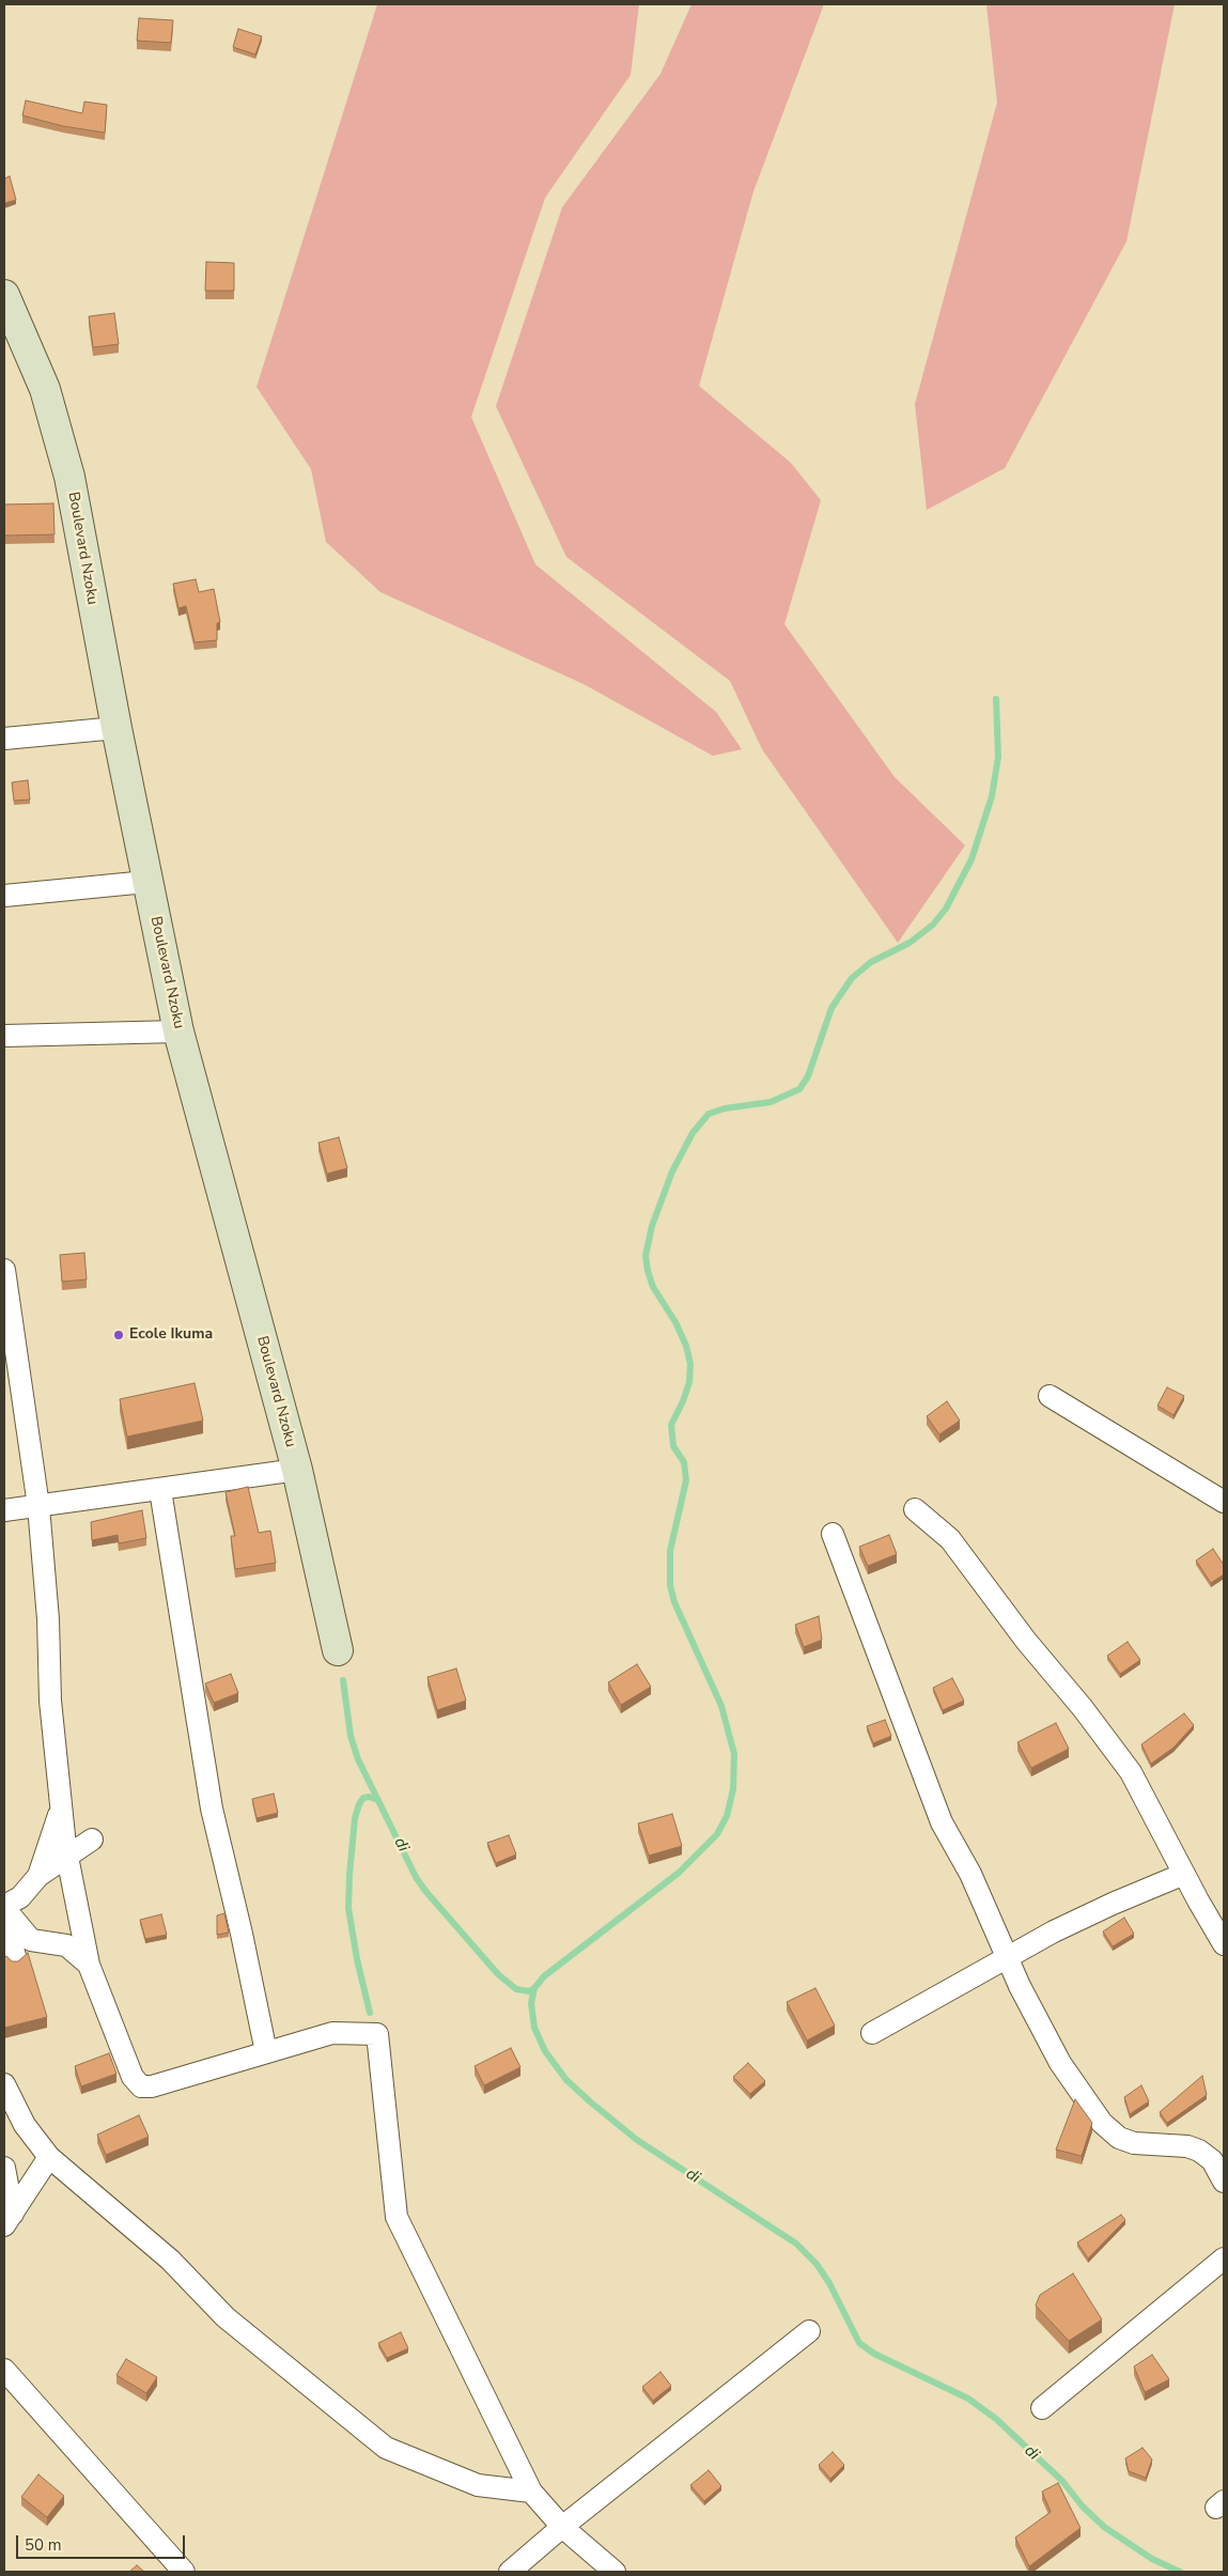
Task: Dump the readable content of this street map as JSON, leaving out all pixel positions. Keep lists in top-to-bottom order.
{
  "streets": {
    "street": ["Boulevard Nzoku"]
  },
  "water": ["di"],
  "places": ["Ecole Ikuma"],
  "scale_bar": "50 m"
}
